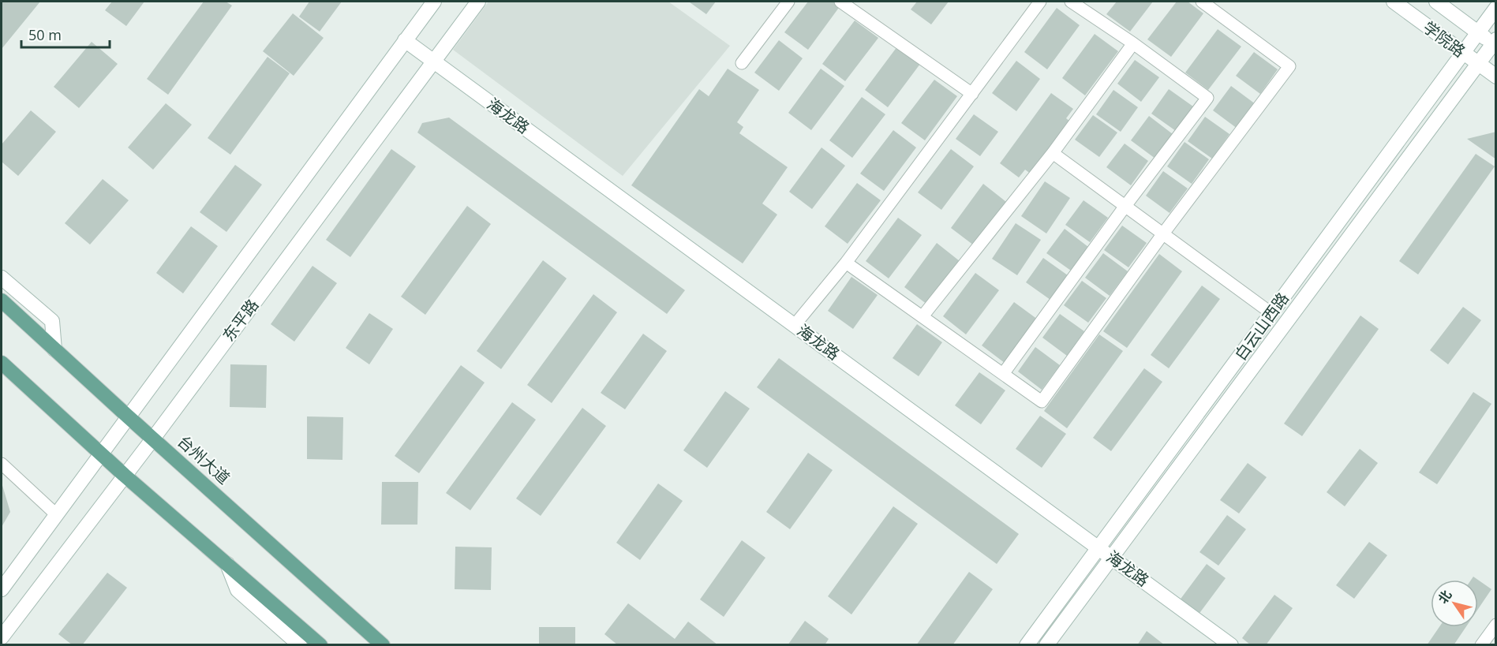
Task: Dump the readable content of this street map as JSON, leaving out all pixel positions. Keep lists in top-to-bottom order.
{
  "streets": {
    "main road": [
      "学院路",
      "海龙路",
      "东平路",
      "白云山西路",
      "台州大道"
    ]
  },
  "crossings": [
    ["学院路", "白云山西路"],
    ["海龙路", "东平路"],
    ["海龙路", "白云山西路"],
    ["东平路", "台州大道"]
  ],
  "scale_bar": "50 m",
  "north": "top left"
}
